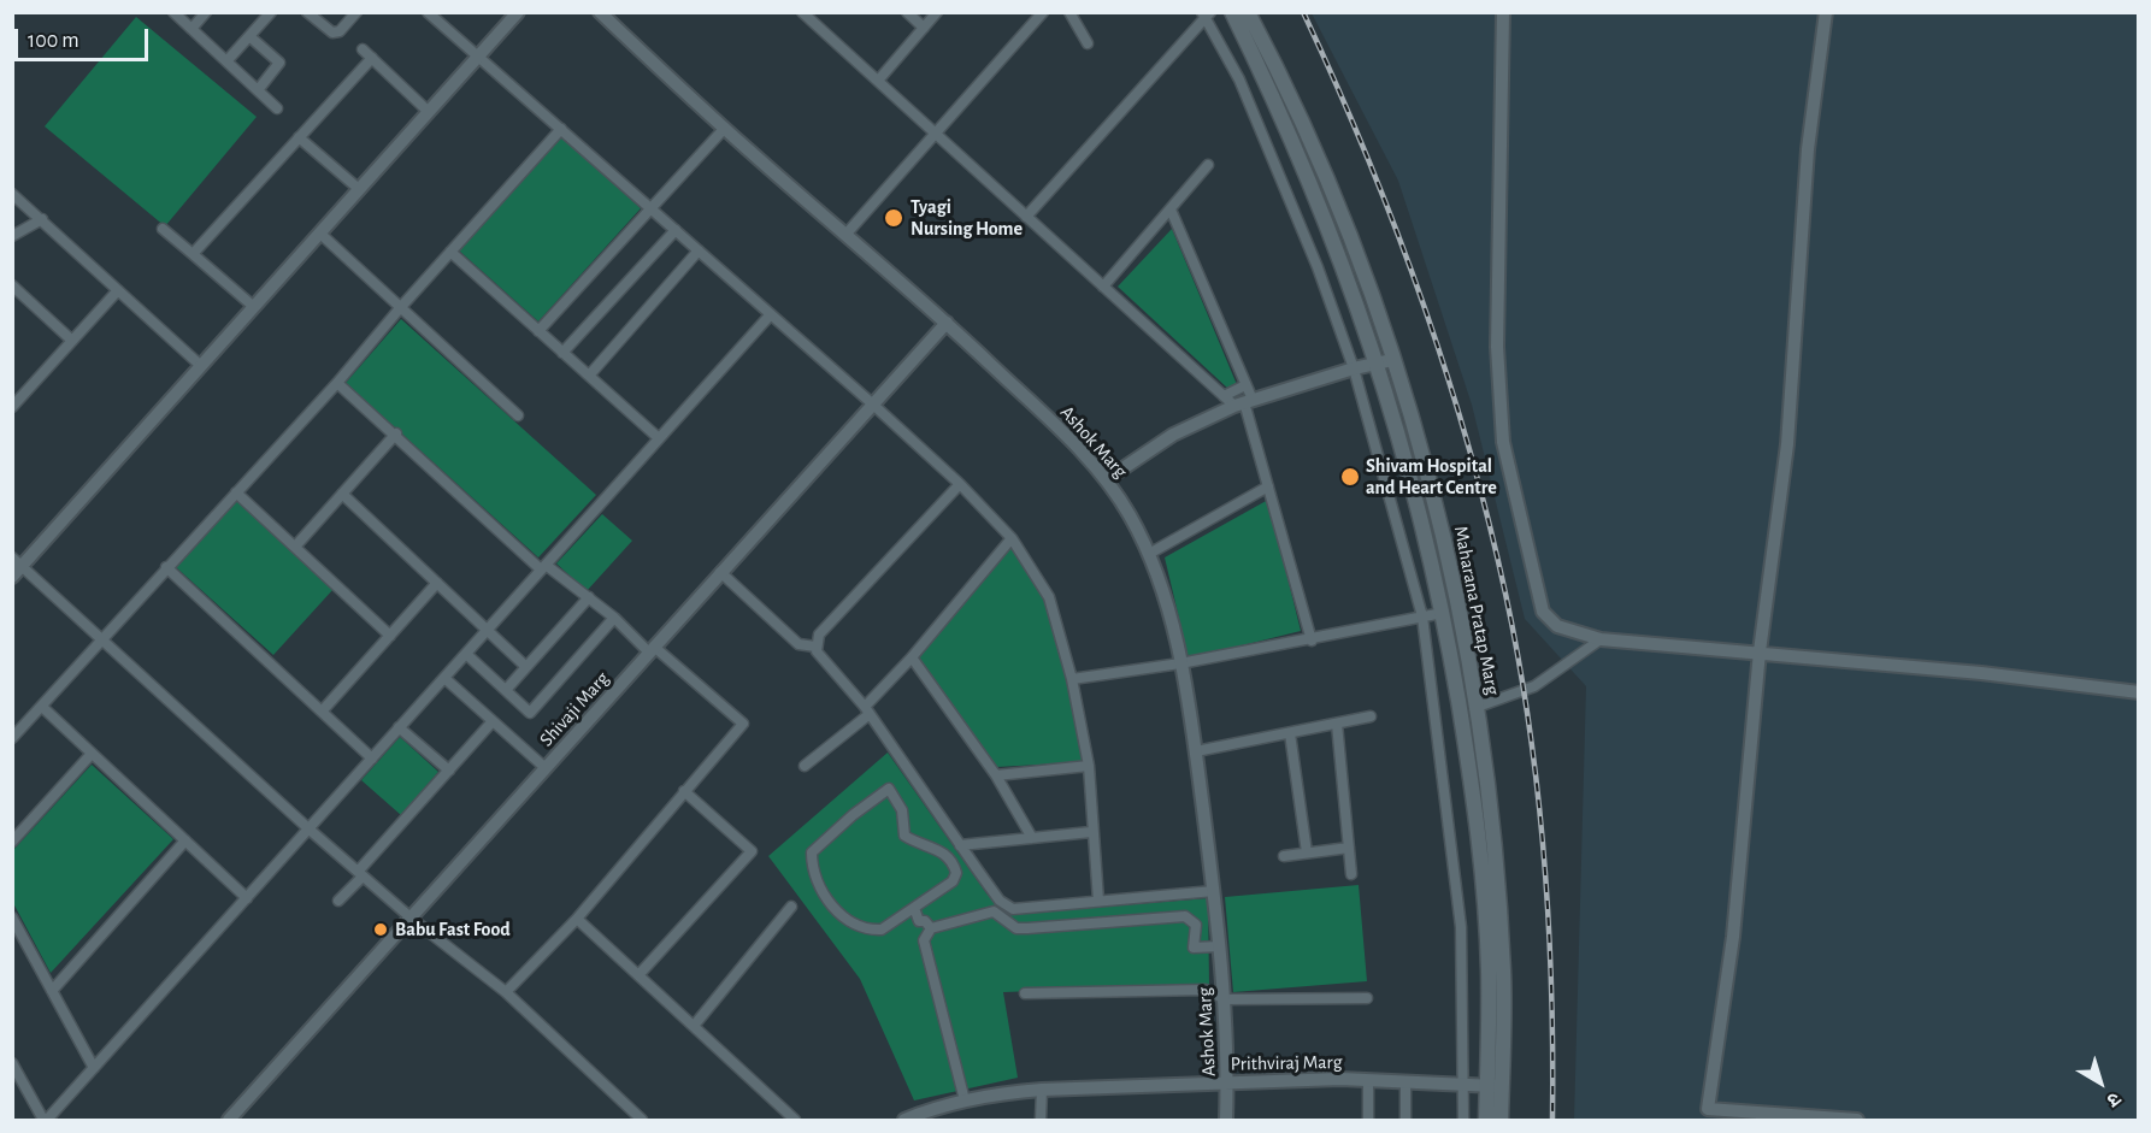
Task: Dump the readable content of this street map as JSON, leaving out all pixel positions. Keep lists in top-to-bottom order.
{
  "streets": {
    "main road": ["Maharana Pratap Marg"],
    "street": ["Ashok Marg", "Shivaji Marg", "Prithviraj Marg"]
  },
  "crossings": [
    ["Ashok Marg", "Shivaji Marg"],
    ["Ashok Marg", "Prithviraj Marg"],
    ["Maharana Pratap Marg", "Prithviraj Marg"]
  ],
  "places": ["Tyagi Nursing Home", "Shivam Hospital and Heart Centre", "Babu Fast Food"],
  "scale_bar": "100 m",
  "north": "bottom right"
}
